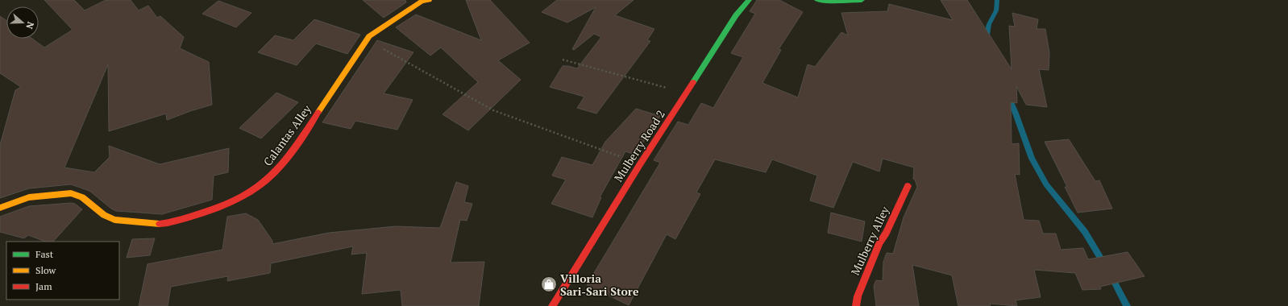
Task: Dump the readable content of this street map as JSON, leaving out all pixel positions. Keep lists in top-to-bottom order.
{
  "streets": {
    "street": ["Calantas Alley", "Mulberry Road 2", "Mulberry Alley"]
  },
  "places": {
    "shop": ["Villoria Sari-Sari Store"]
  },
  "legend": ["Fast", "Slow", "Jam"],
  "north": "right"
}
